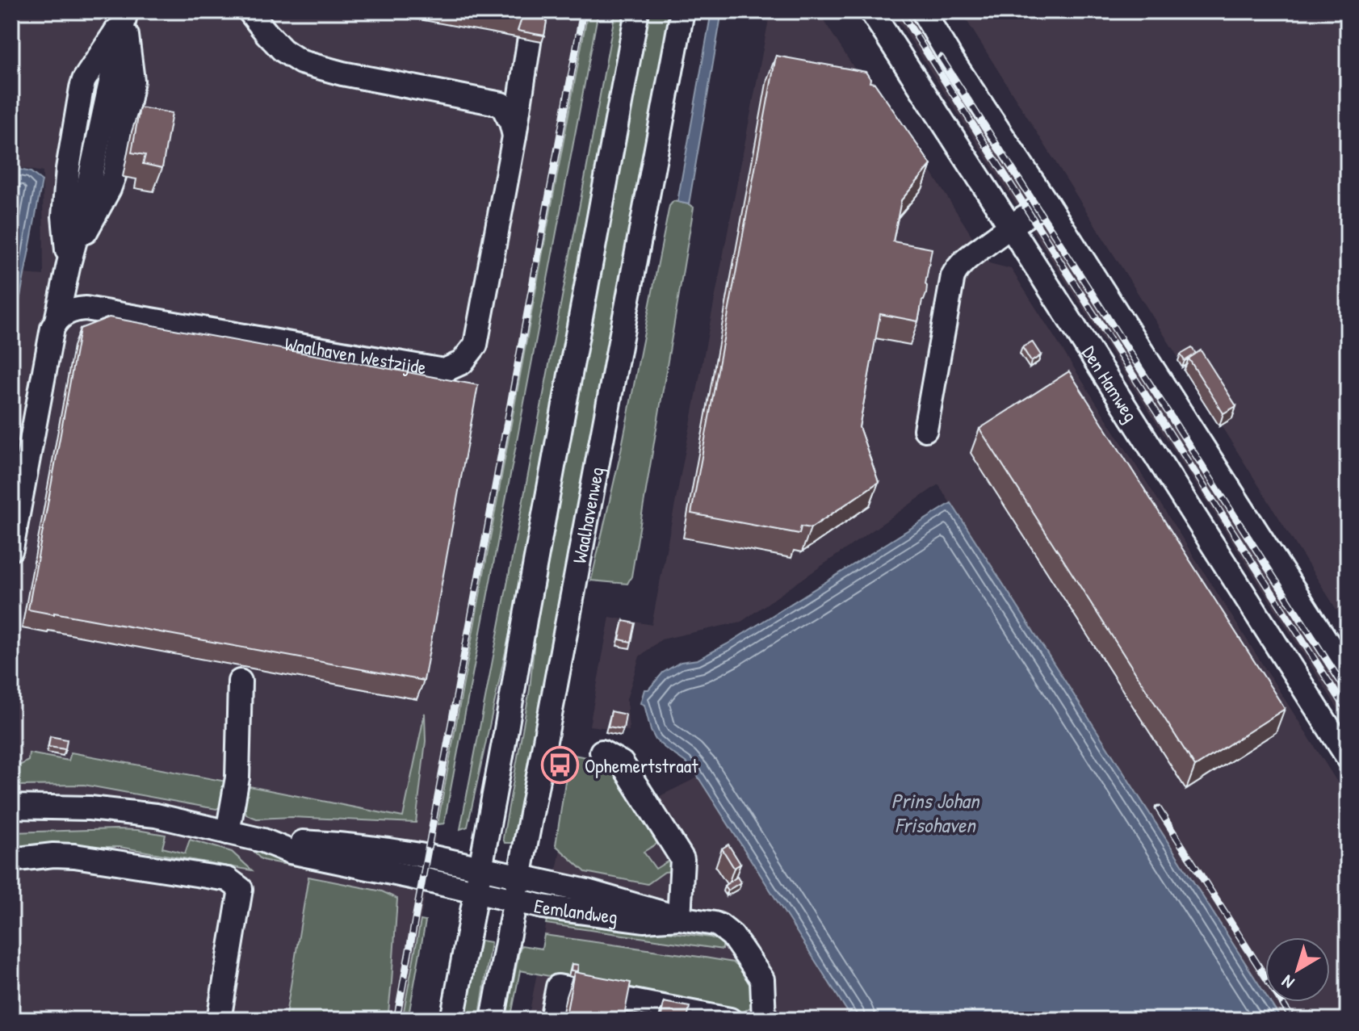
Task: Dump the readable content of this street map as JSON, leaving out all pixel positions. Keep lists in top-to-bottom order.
{
  "streets": {
    "street": [
      "Waalhaven Westzijde",
      "Den Hamweg",
      "Waalhavenweg",
      "Eemlandweg"
    ]
  },
  "crossings": [
    ["Waalhavenweg", "Eemlandweg"]
  ],
  "water": ["Prins Johan Frisohaven"],
  "places": {
    "bus stop": ["Ophemertstraat"]
  },
  "north": "bottom left"
}
